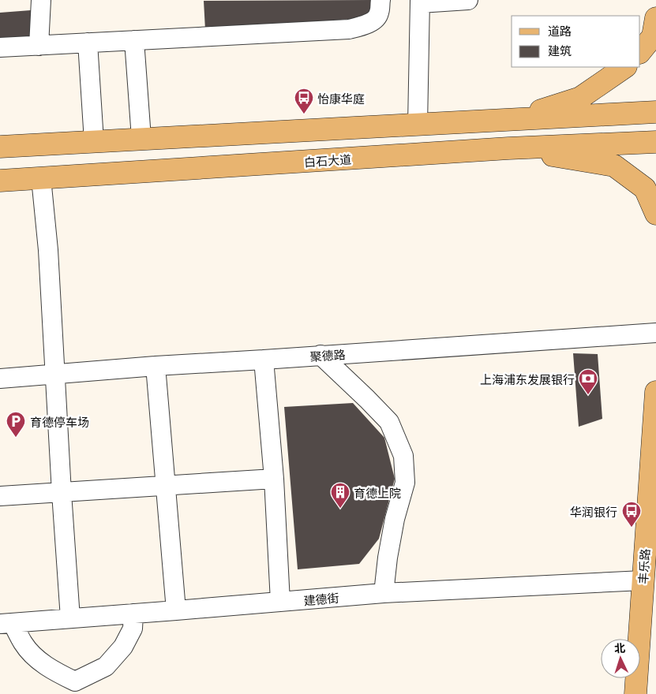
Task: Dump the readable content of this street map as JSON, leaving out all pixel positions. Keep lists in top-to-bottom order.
{
  "streets": {
    "main road": ["白石大道", "丰乐路"],
    "street": ["聚德路", "建德街"]
  },
  "crossings": [
    ["丰乐路", "建德街"]
  ],
  "places": {
    "bus stop": ["怡康华庭", "华润银行"],
    "bank": ["上海浦东发展银行"],
    "parking": ["育德停车场"],
    "building": ["育德上院"]
  },
  "legend": ["道路", "建筑"],
  "north": "top"
}
